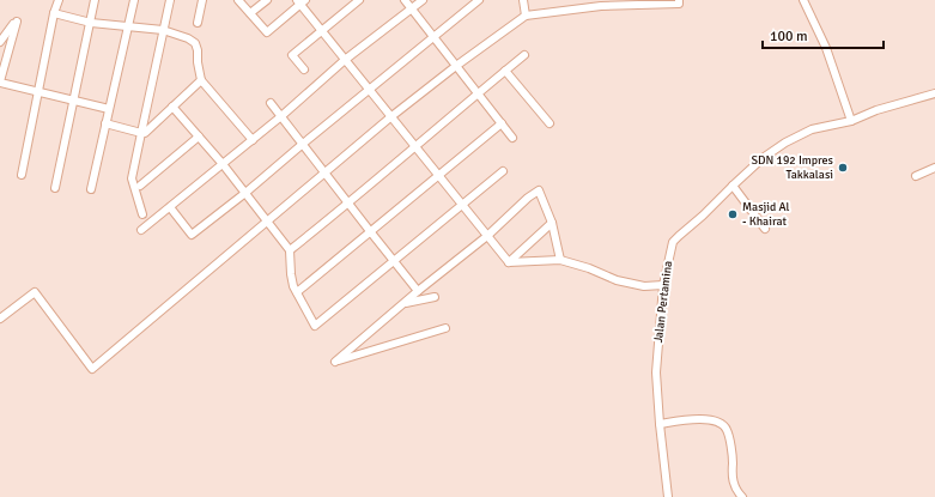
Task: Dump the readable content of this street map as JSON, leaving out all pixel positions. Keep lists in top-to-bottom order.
{
  "streets": {
    "street": ["Jalan Pertamina"]
  },
  "places": ["SDN 192 Impres Takkalasi", "Masjid Al - Khairat"],
  "scale_bar": "100 m"
}
